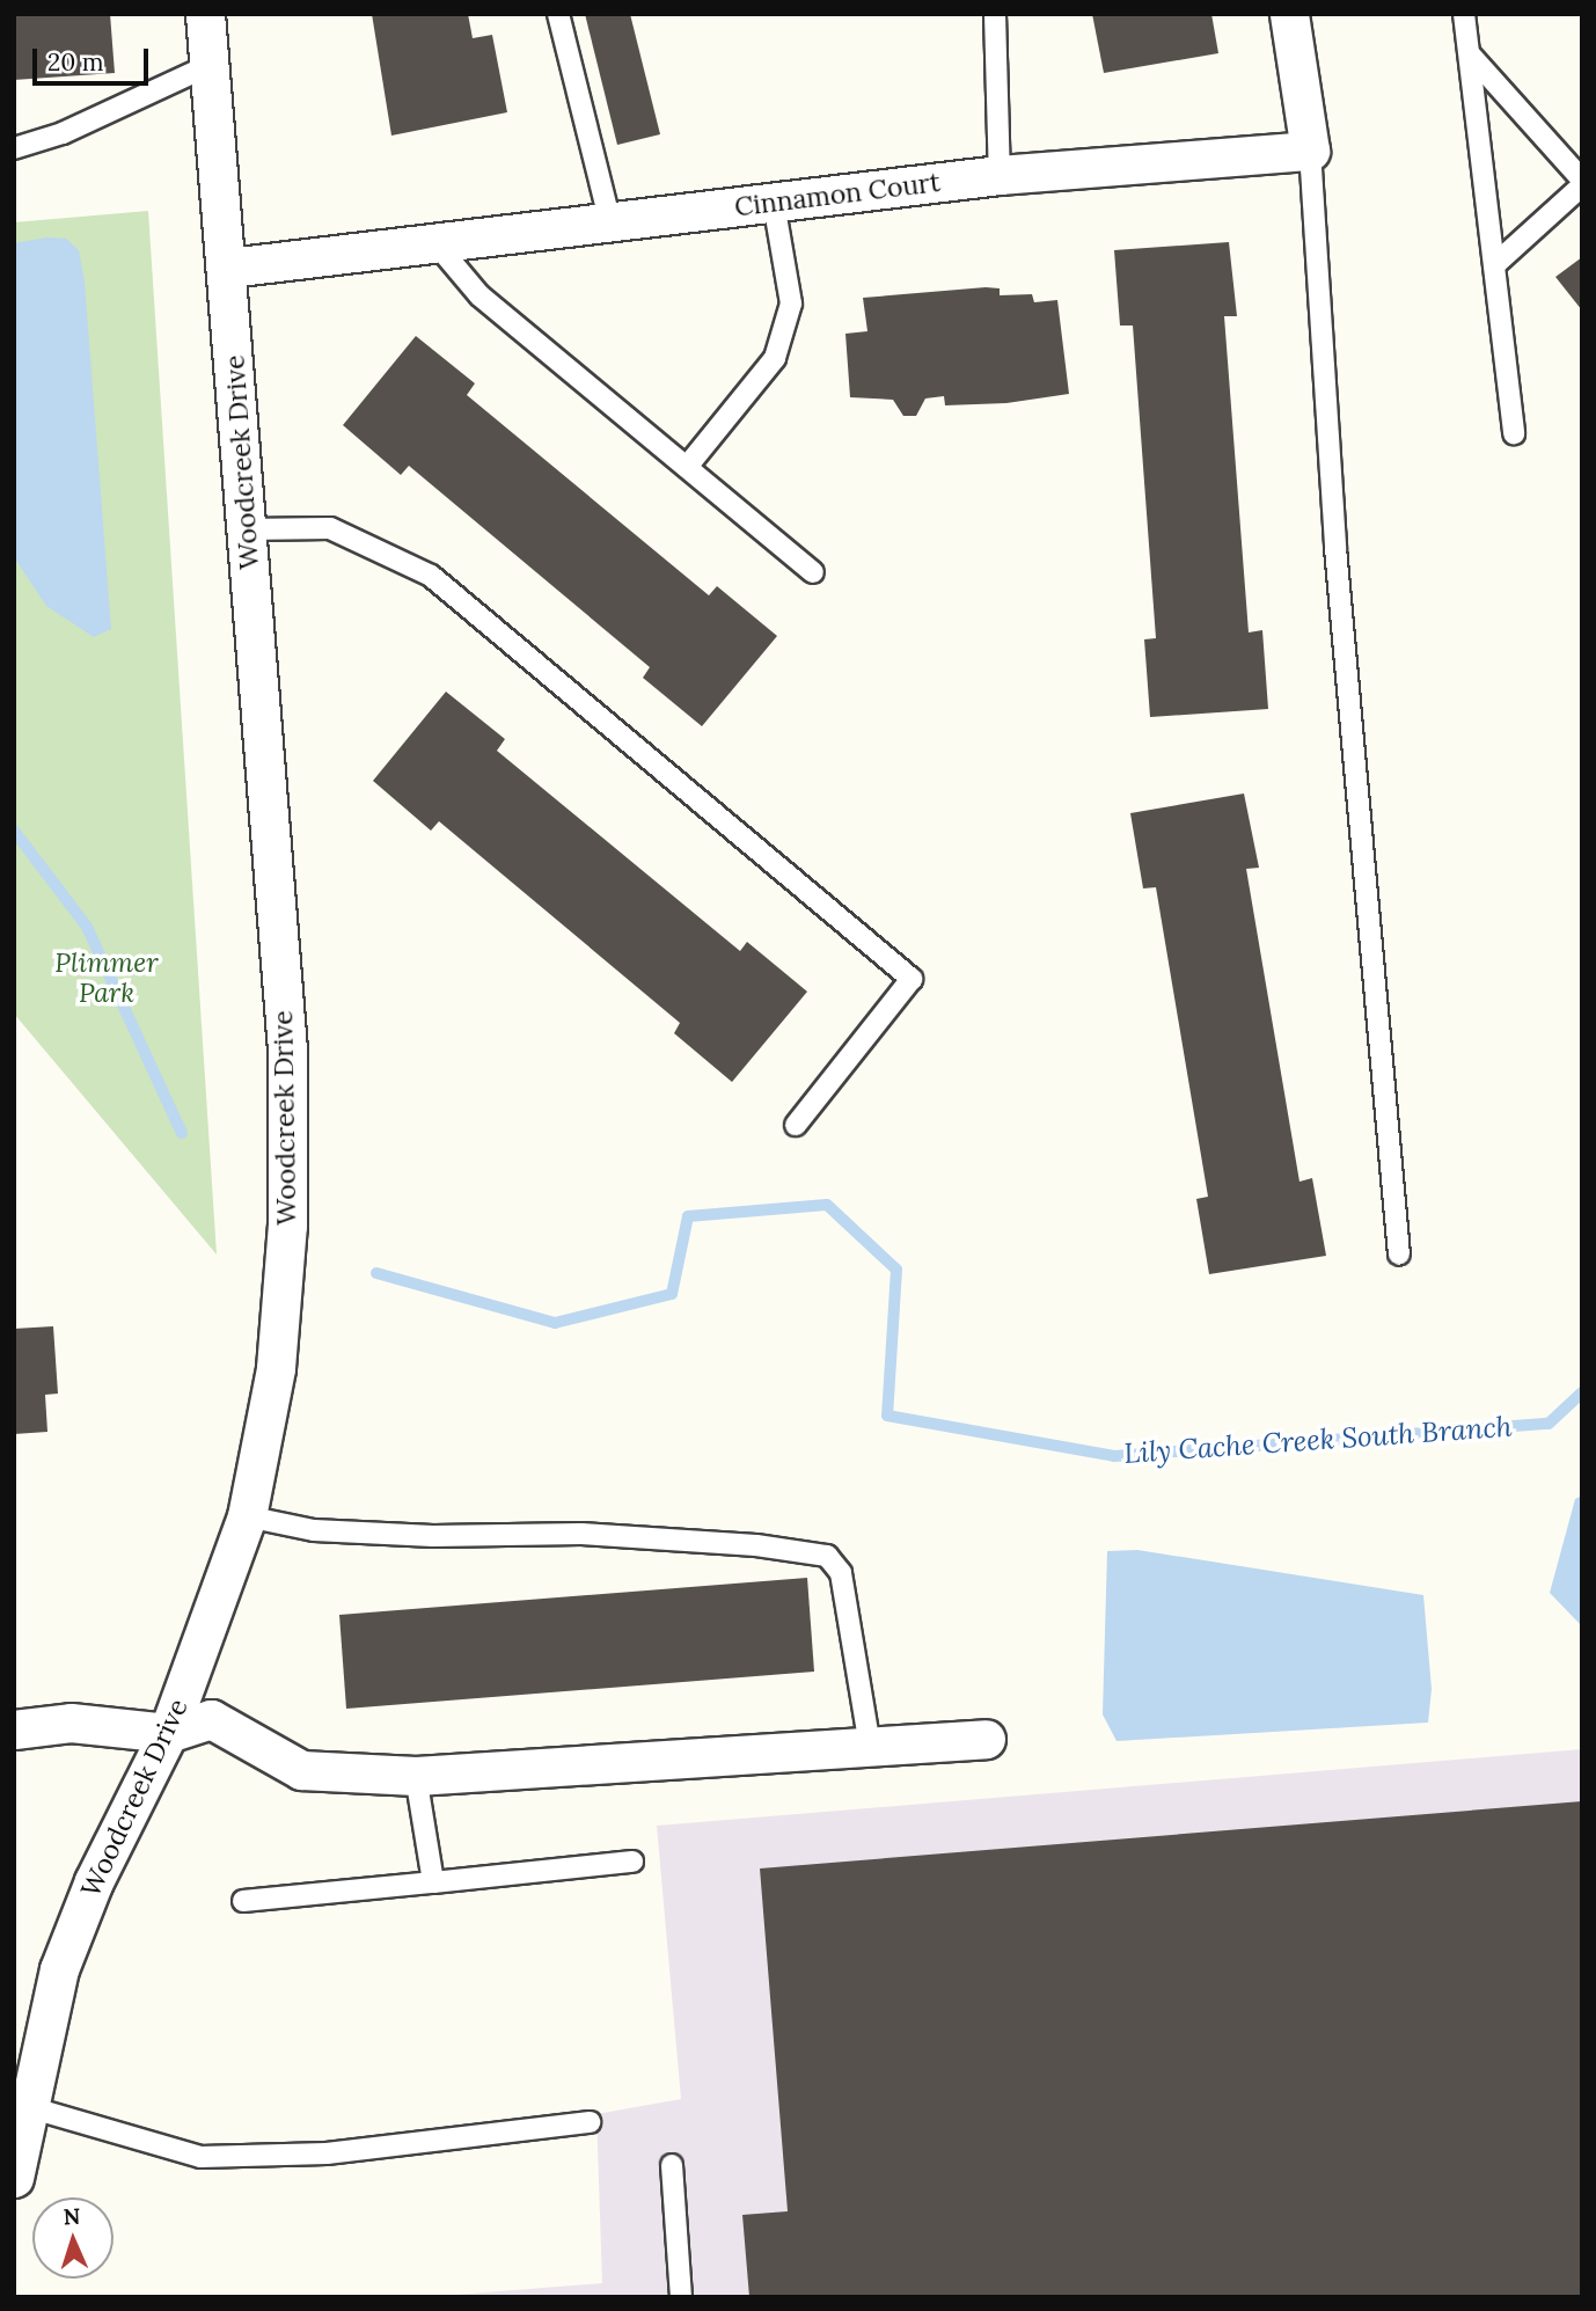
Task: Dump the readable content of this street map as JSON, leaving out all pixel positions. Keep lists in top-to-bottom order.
{
  "streets": {
    "street": ["Cinnamon Court", "Woodcreek Drive"]
  },
  "crossings": [
    ["Cinnamon Court", "Woodcreek Drive"]
  ],
  "water": ["Lily Cache Creek South Branch"],
  "parks": ["Plimmer Park"],
  "scale_bar": "20 m",
  "north": "top"
}
